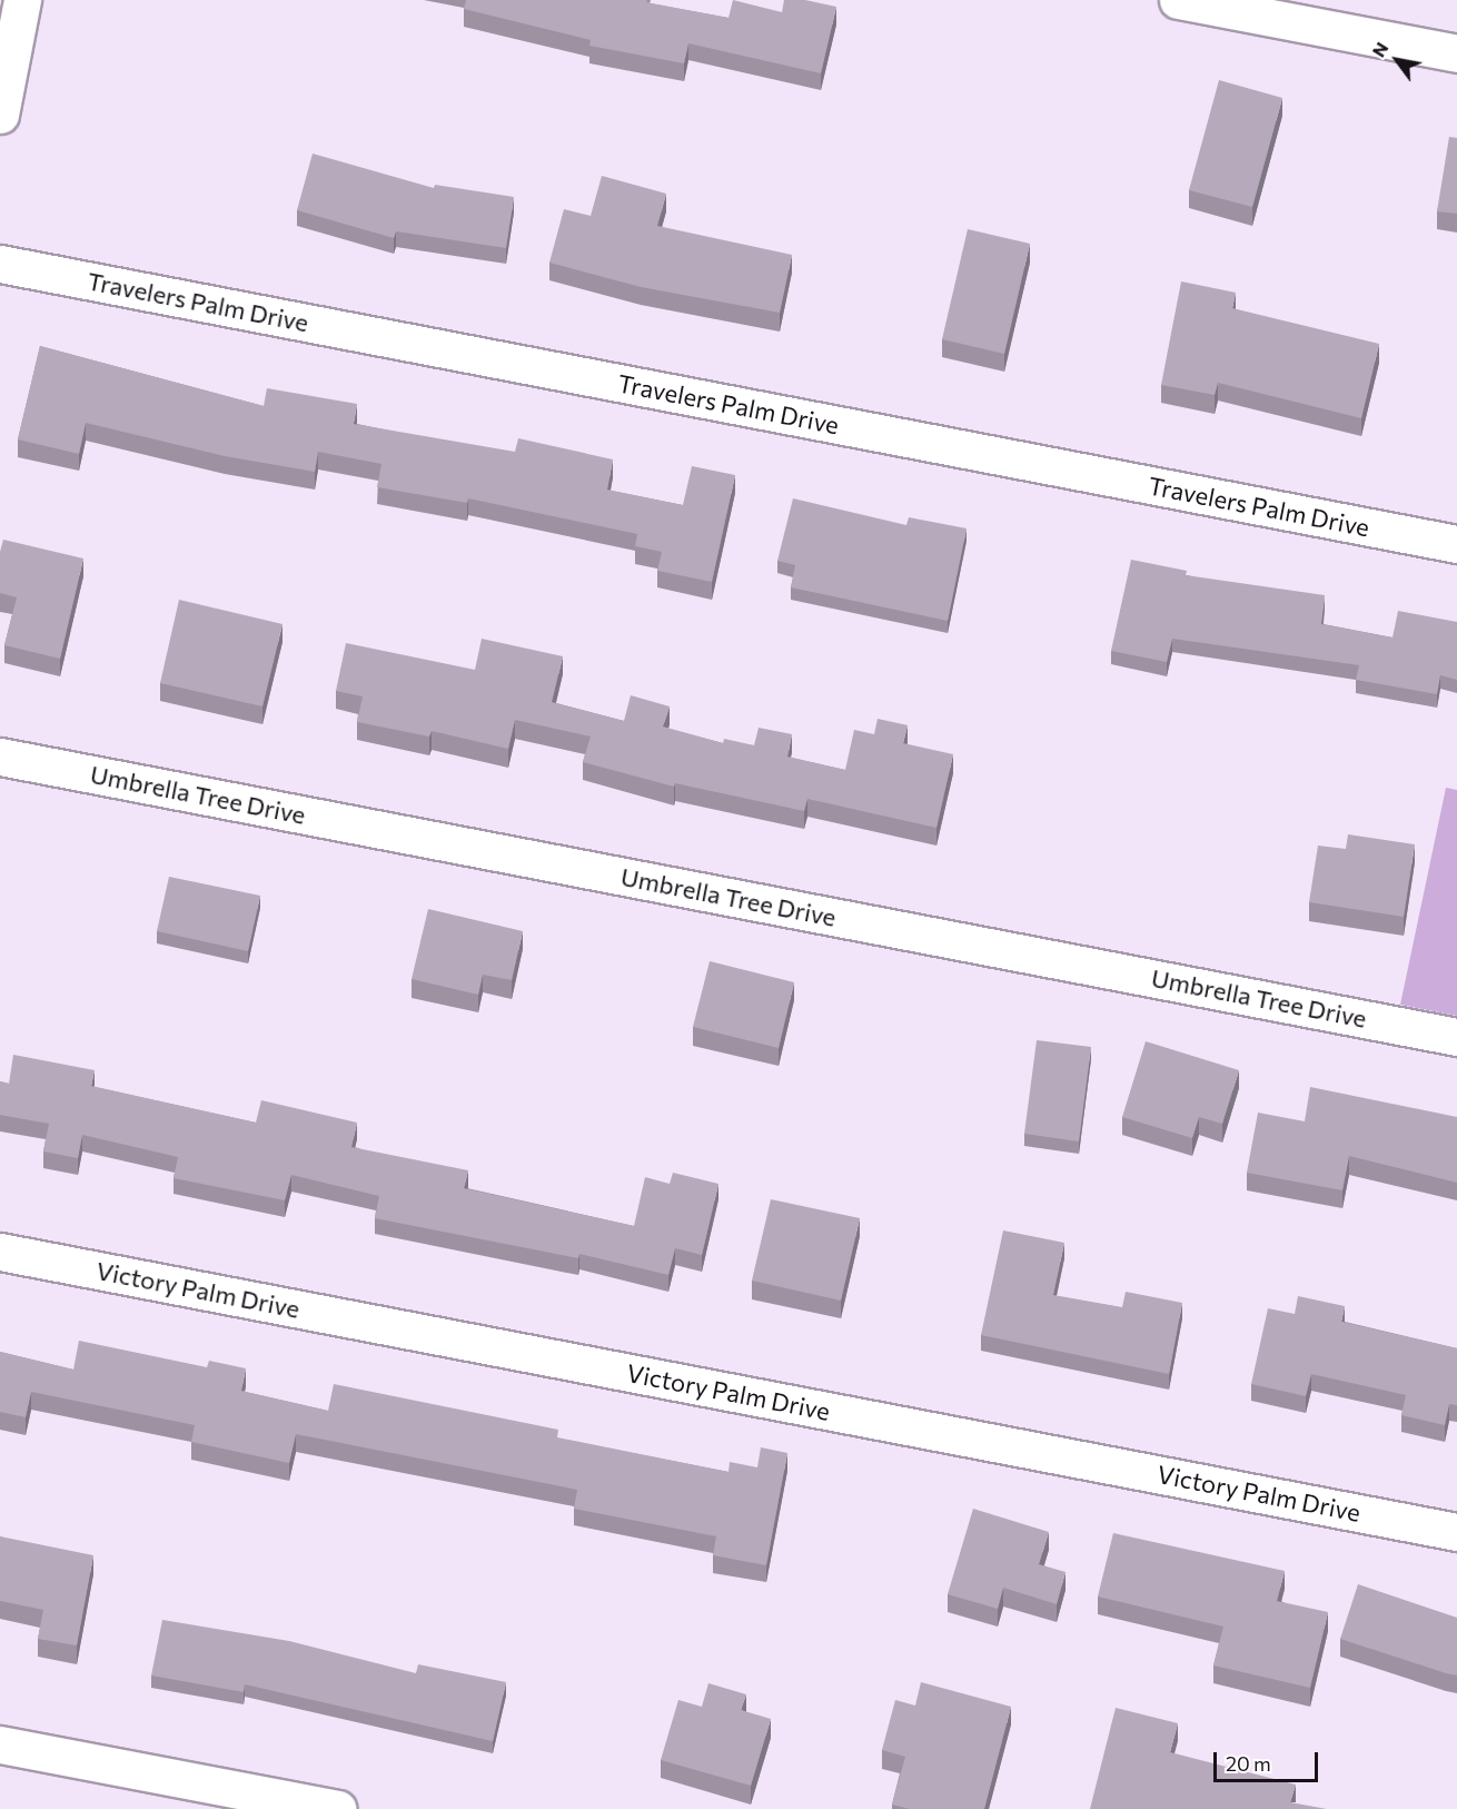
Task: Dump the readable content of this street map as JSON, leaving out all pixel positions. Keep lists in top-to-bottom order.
{
  "streets": {
    "street": ["Travelers Palm Drive", "Umbrella Tree Drive", "Victory Palm Drive"]
  },
  "scale_bar": "20 m",
  "north": "top left"
}
